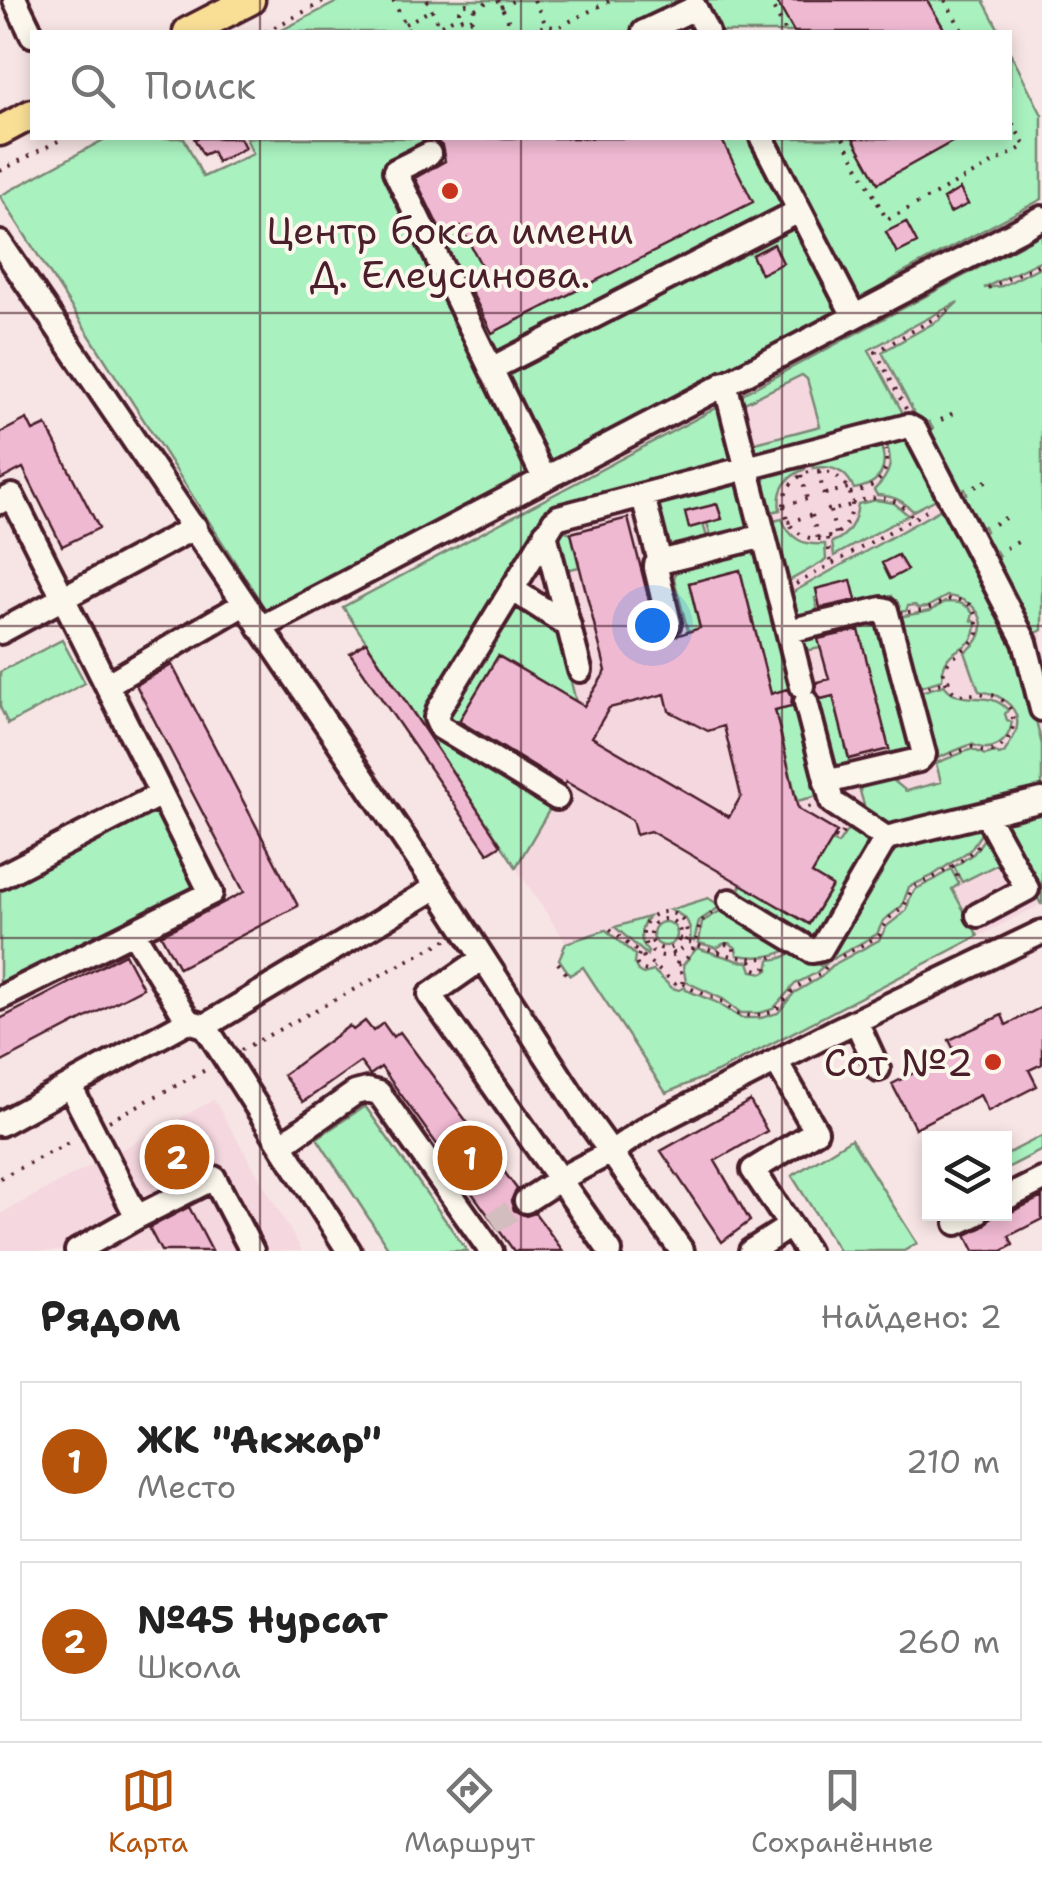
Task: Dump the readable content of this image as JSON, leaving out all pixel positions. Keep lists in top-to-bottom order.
{
  "places": ["Центр бокса имени Д. Елеусинова.", "Сот №2"],
  "page": {
    "search": "Поиск",
    "pins": ["2", "1"],
    "heading": ["Рядом", "Найдено: 2"],
    "list": [
      {
        "mark": "1",
        "name": "ЖК \"Акжар\"",
        "note": "Место",
        "value": "210 m"
      },
      {
        "mark": "2",
        "name": "№45 Нурсат",
        "note": "Школа",
        "value": "260 m"
      }
    ],
    "nav": ["Карта", "Маршрут", "Сохранённые"]
  }
}
